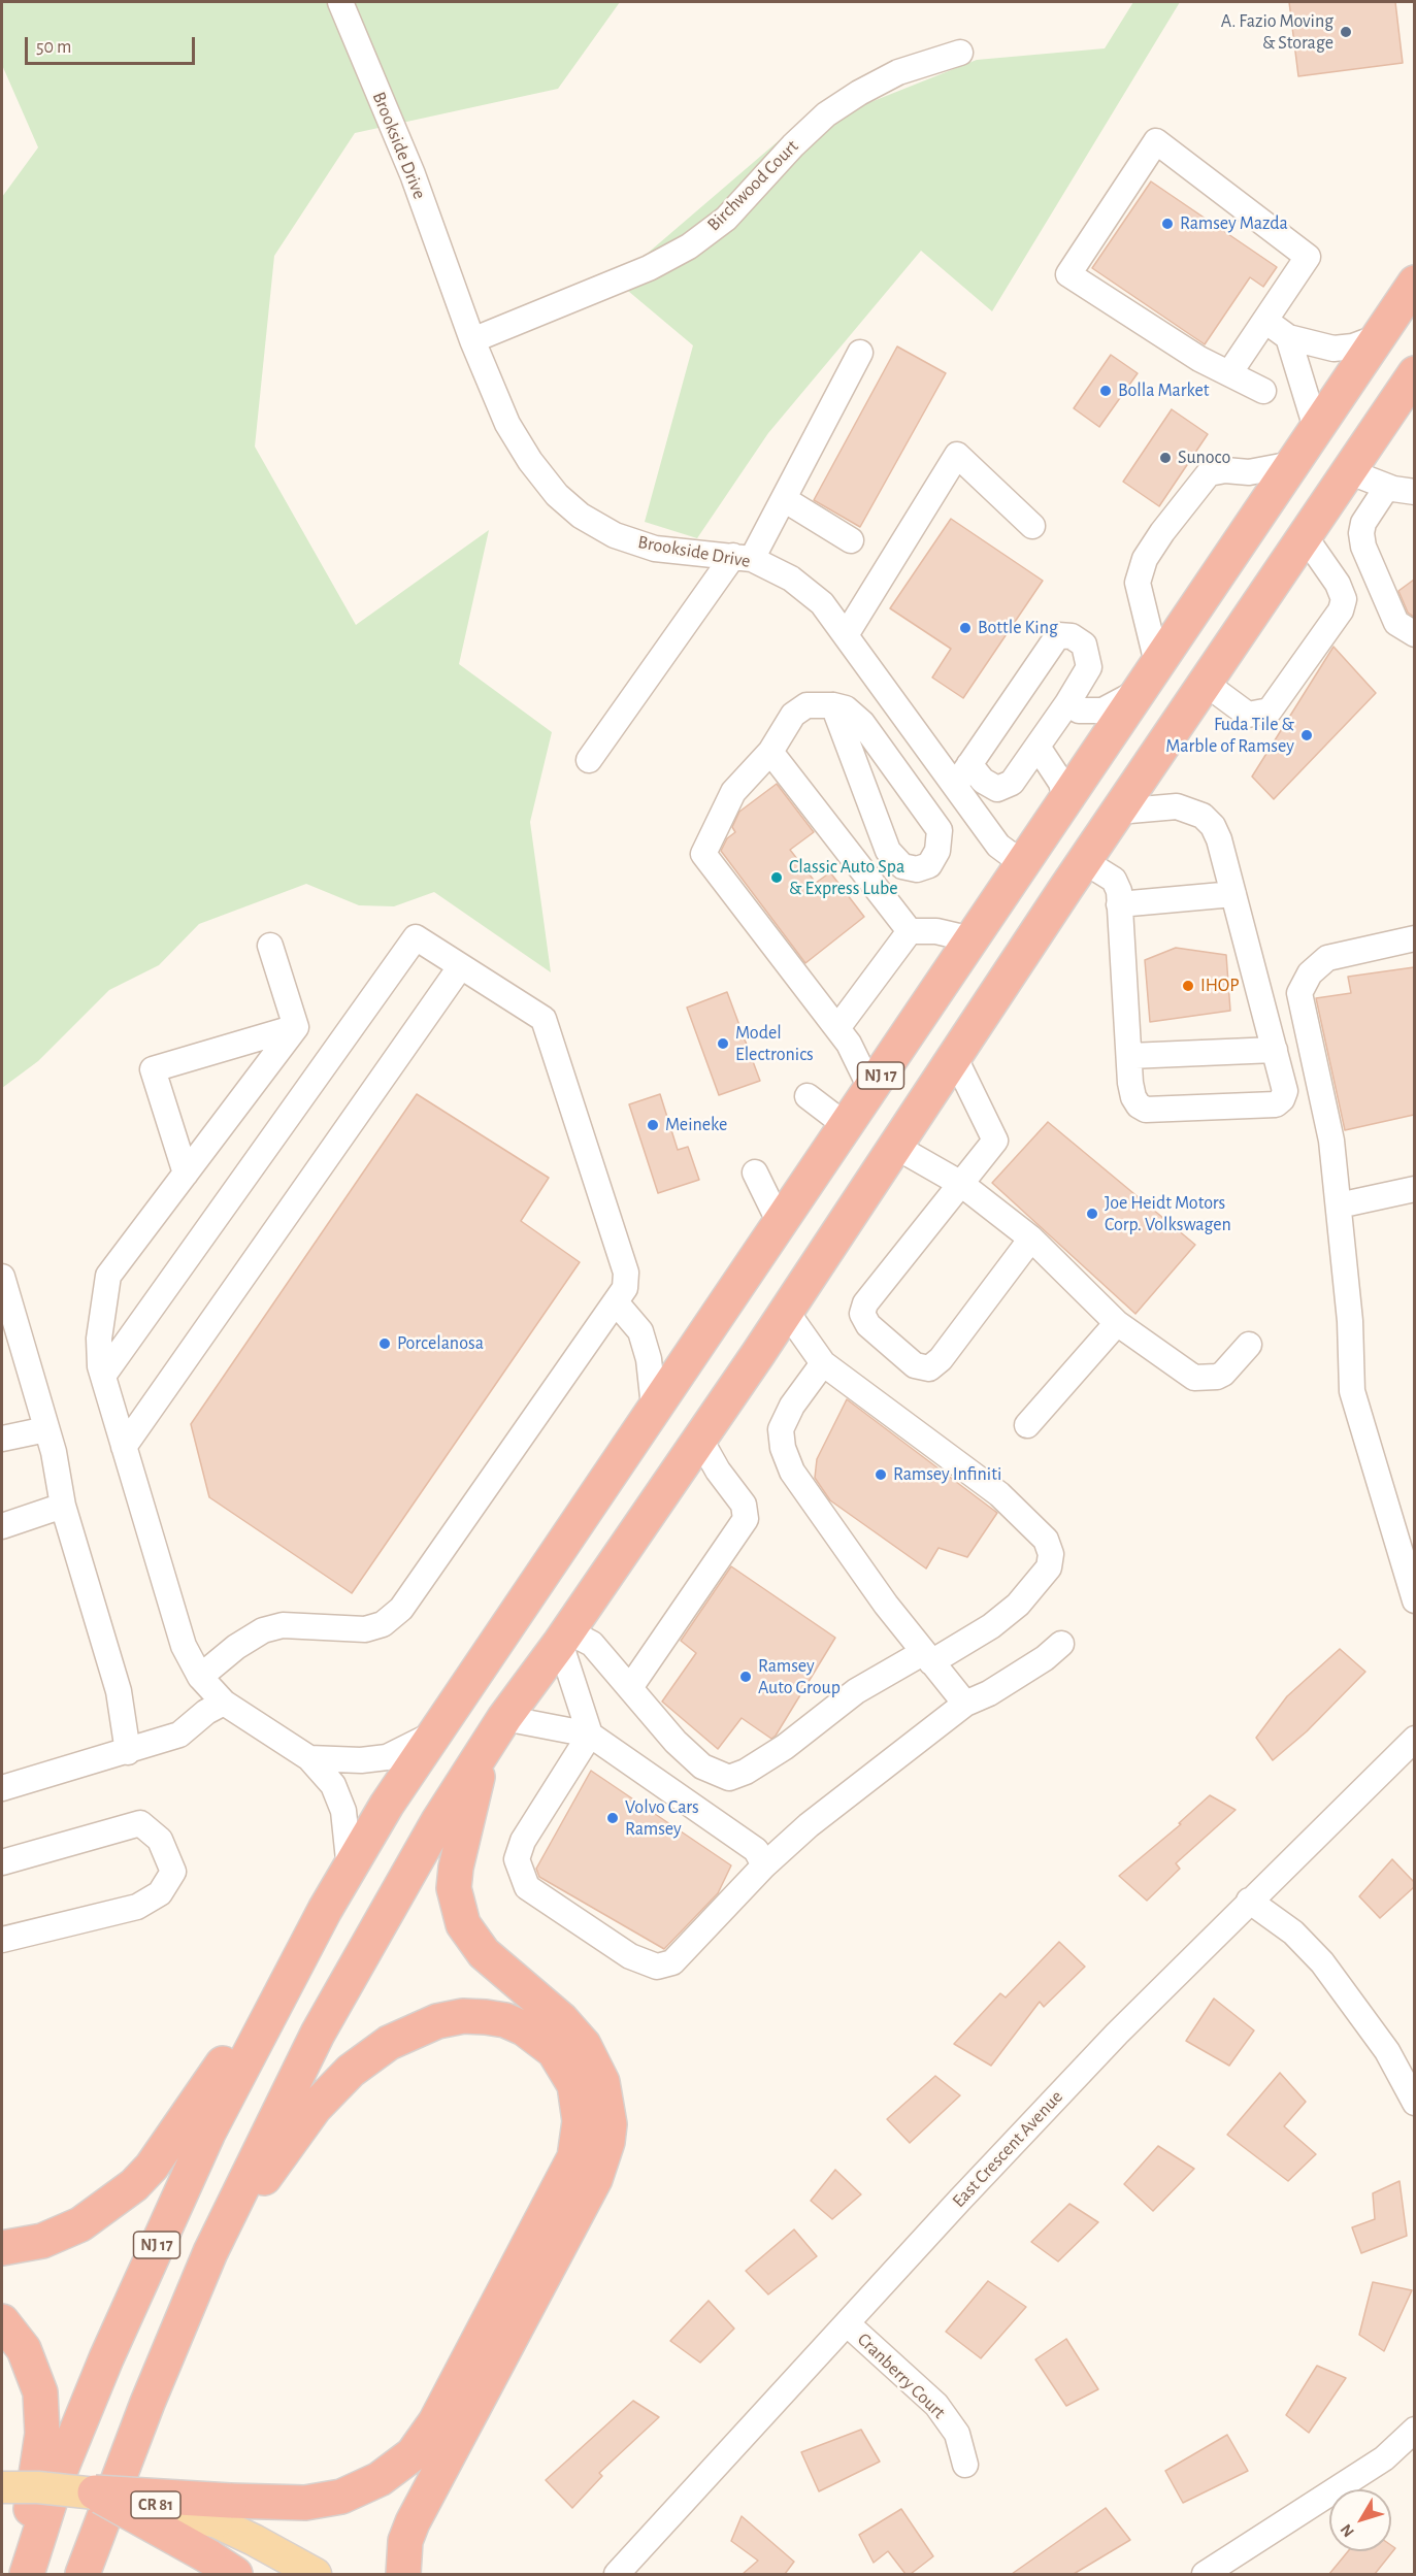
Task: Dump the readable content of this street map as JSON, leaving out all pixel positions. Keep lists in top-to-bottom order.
{
  "streets": {
    "highway": ["NJ 17"],
    "street": [
      "Brookside Drive",
      "Birchwood Court",
      "East Crescent Avenue",
      "Cranberry Court"
    ]
  },
  "crossings": [
    ["Brookside Drive", "Birchwood Court"],
    ["Brookside Drive", "NJ 17"],
    ["East Crescent Avenue", "Cranberry Court"]
  ],
  "places": [
    "A. Fazio Moving & Storage",
    "Ramsey Mazda",
    "Bolla Market",
    "Sunoco",
    "Bottle King",
    "Fuda Tile & Marble of Ramsey",
    "Classic Auto Spa & Express Lube",
    "IHOP",
    "Model Electronics",
    "Meineke",
    "Joe Heidt Motors Corp. Volkswagen",
    "Porcelanosa",
    "Ramsey Infiniti",
    "Ramsey Auto Group",
    "Volvo Cars Ramsey"
  ],
  "scale_bar": "50 m",
  "north": "bottom left"
}
